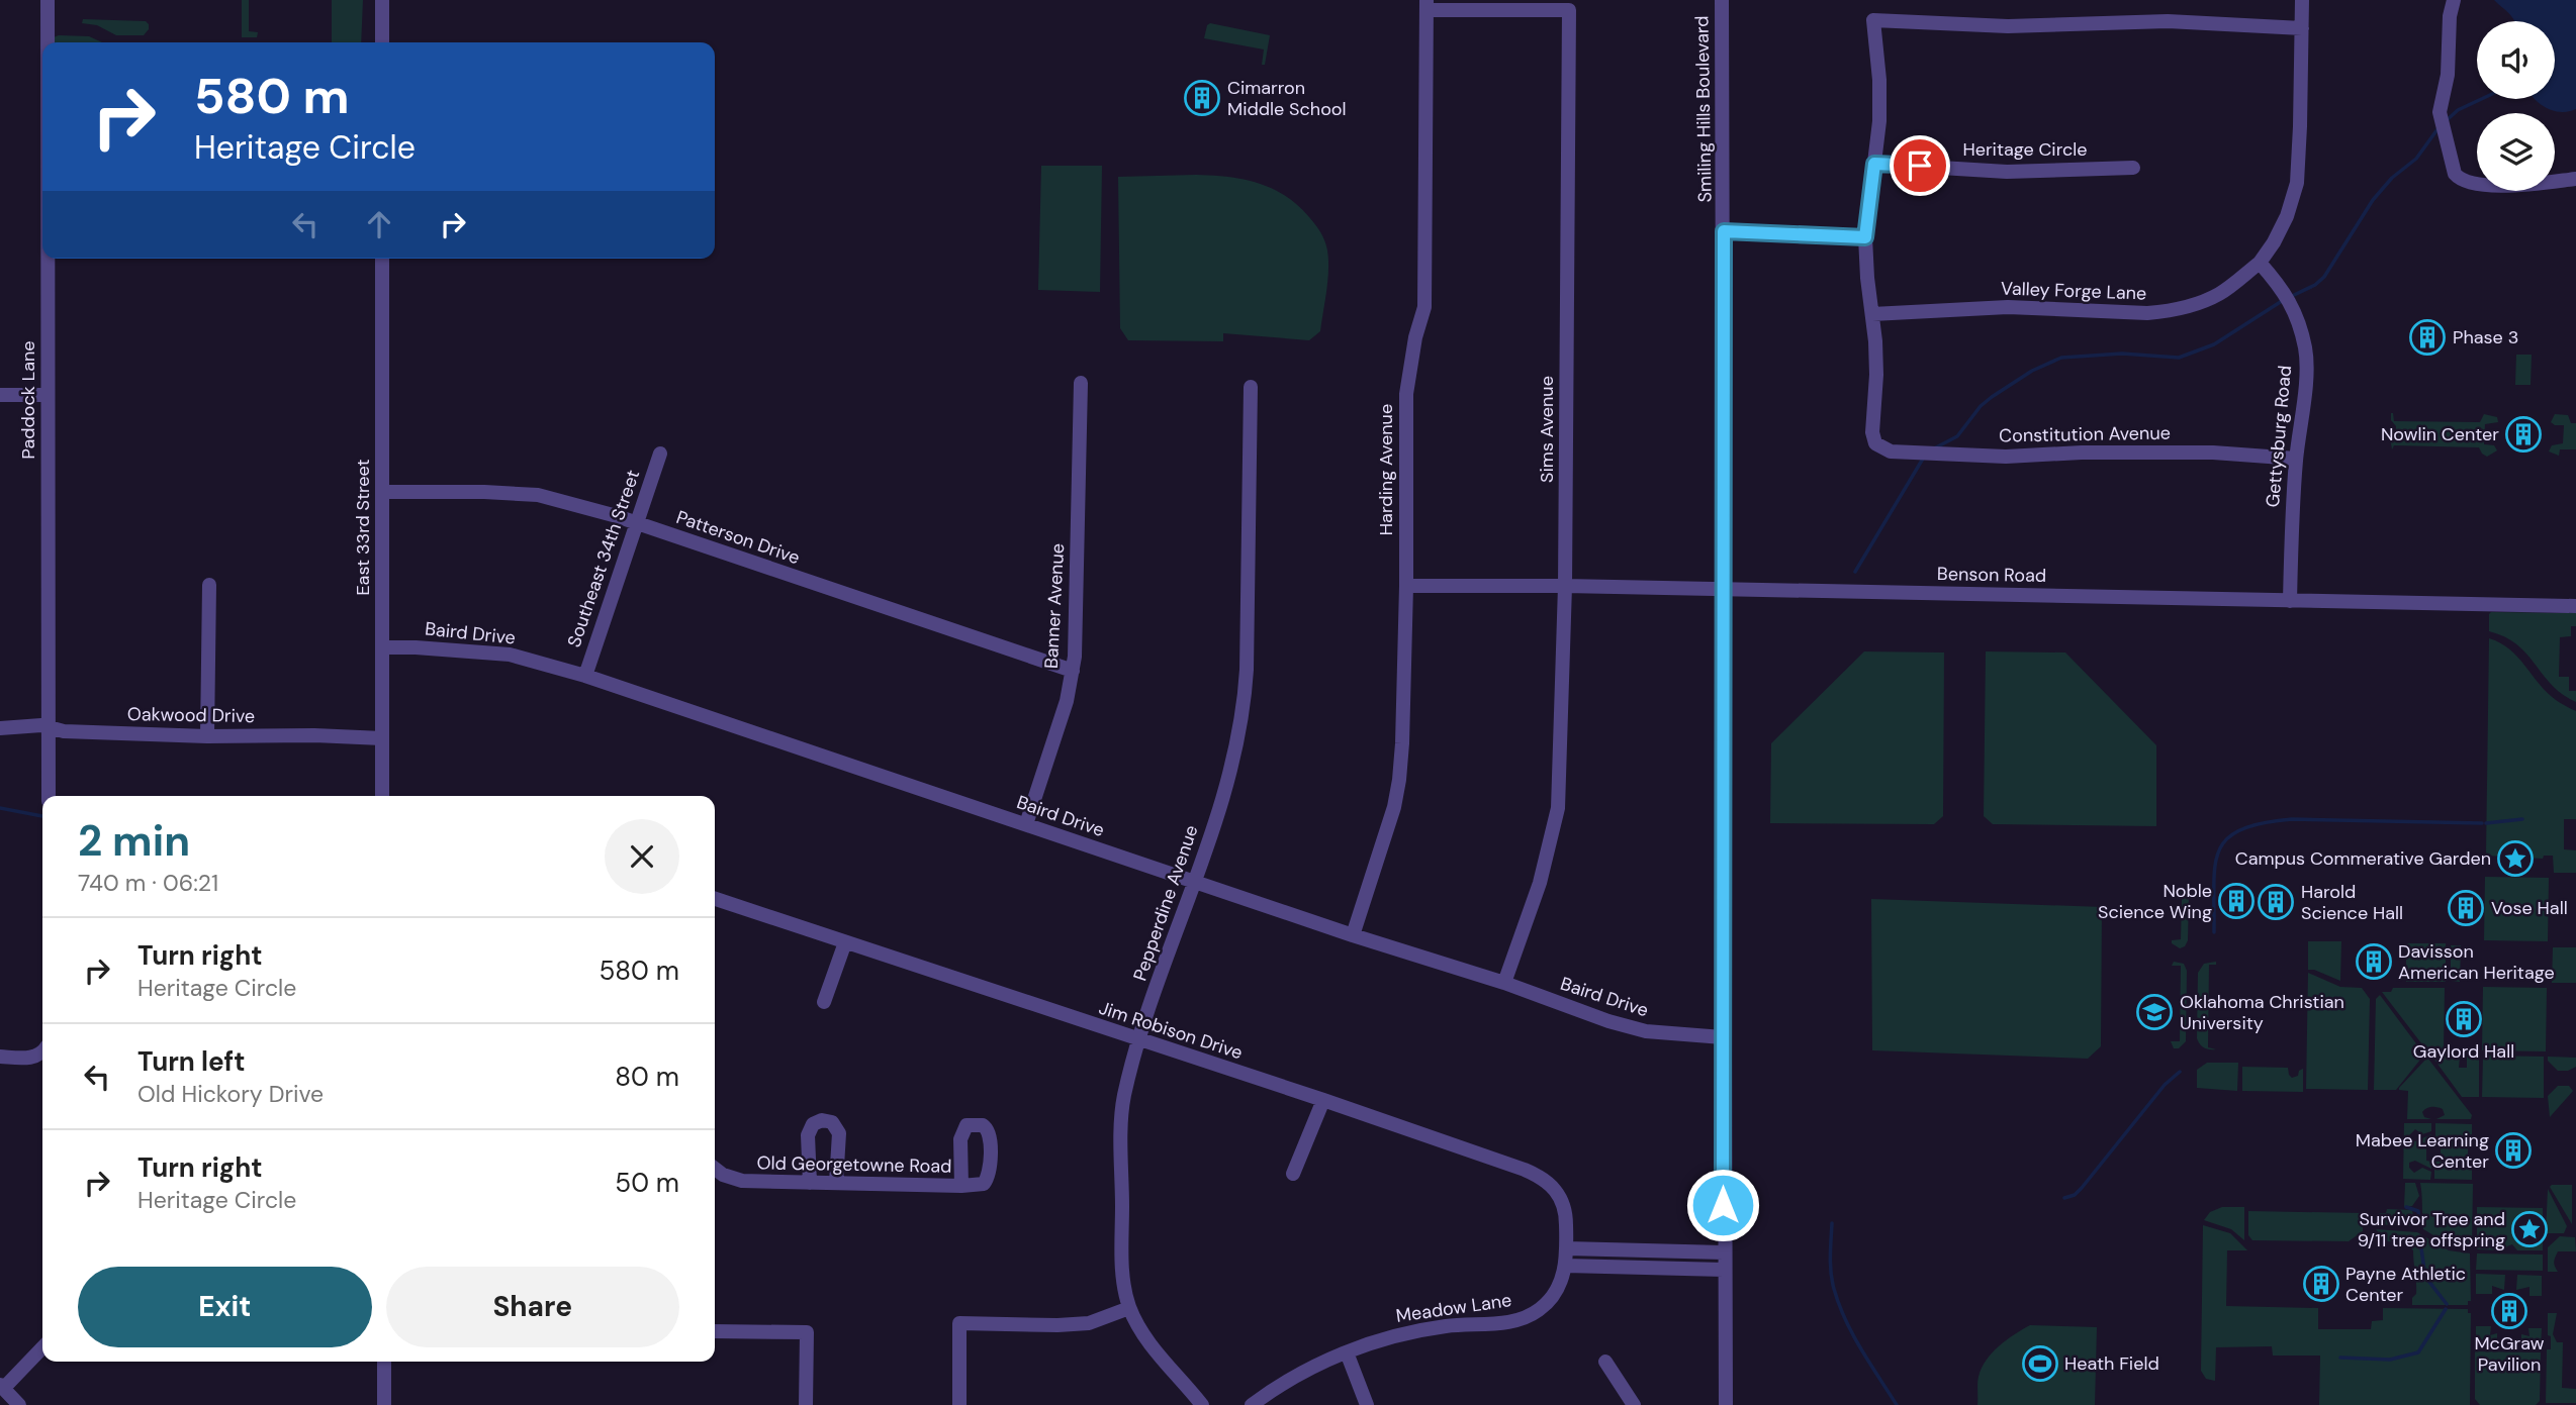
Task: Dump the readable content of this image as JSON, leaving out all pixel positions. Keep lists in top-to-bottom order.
{
  "streets": {
    "street": [
      "Smiling Hills Boulevard",
      "Heritage Circle",
      "Valley Forge Lane",
      "Paddock Lane",
      "Sims Avenue",
      "Constitution Avenue",
      "Gettysburg Road",
      "Harding Avenue",
      "East 33rd Street",
      "Patterson Drive",
      "Southeast 34th Street",
      "Benson Road",
      "Banner Avenue",
      "Baird Drive",
      "Oakwood Drive",
      "Pepperdine Avenue",
      "Jim Robison Drive",
      "Old Georgetowne Road",
      "Meadow Lane"
    ]
  },
  "crossings": [
    ["Smiling Hills Boulevard", "Benson Road"],
    ["Smiling Hills Boulevard", "Baird Drive"],
    ["Valley Forge Lane", "Constitution Avenue"],
    ["Valley Forge Lane", "Gettysburg Road"],
    ["Paddock Lane", "Oakwood Drive"],
    ["Sims Avenue", "Harding Avenue"],
    ["Sims Avenue", "Benson Road"],
    ["Sims Avenue", "Baird Drive"],
    ["Constitution Avenue", "Gettysburg Road"],
    ["Gettysburg Road", "Benson Road"],
    ["Harding Avenue", "Benson Road"],
    ["Harding Avenue", "Baird Drive"],
    ["East 33rd Street", "Patterson Drive"],
    ["East 33rd Street", "Baird Drive"],
    ["East 33rd Street", "Oakwood Drive"],
    ["Patterson Drive", "Southeast 34th Street"],
    ["Patterson Drive", "Banner Avenue"],
    ["Southeast 34th Street", "Baird Drive"],
    ["Banner Avenue", "Baird Drive"],
    ["Baird Drive", "Pepperdine Avenue"],
    ["Pepperdine Avenue", "Jim Robison Drive"],
    ["Jim Robison Drive", "Meadow Lane"]
  ],
  "places": {
    "building": [
      "Cimarron Middle School",
      "Phase 3",
      "Nowlin Center",
      "Noble Science Wing",
      "Harold Science Hall",
      "Vose Hall",
      "Davisson American Heritage",
      "Gaylord Hall",
      "Mabee Learning Center",
      "Payne Athletic Center",
      "McGraw Pavilion"
    ],
    "place": ["Campus Commerative Garden", "Survivor Tree and 9/11 tree offspring"],
    "school or university": ["Oklahoma Christian University"],
    "sports": ["Heath Field"]
  },
  "page": {
    "turn": ["580 m", "Heritage Circle"],
    "heading": ["2 min", "740 m · 06:21"],
    "list": [
      {
        "name": "Turn right",
        "note": "Heritage Circle",
        "value": "580 m"
      },
      {
        "name": "Turn left",
        "note": "Old Hickory Drive",
        "value": "80 m"
      },
      {
        "name": "Turn right",
        "note": "Heritage Circle",
        "value": "50 m"
      }
    ],
    "buttons": ["Exit", "Share"]
  }
}
